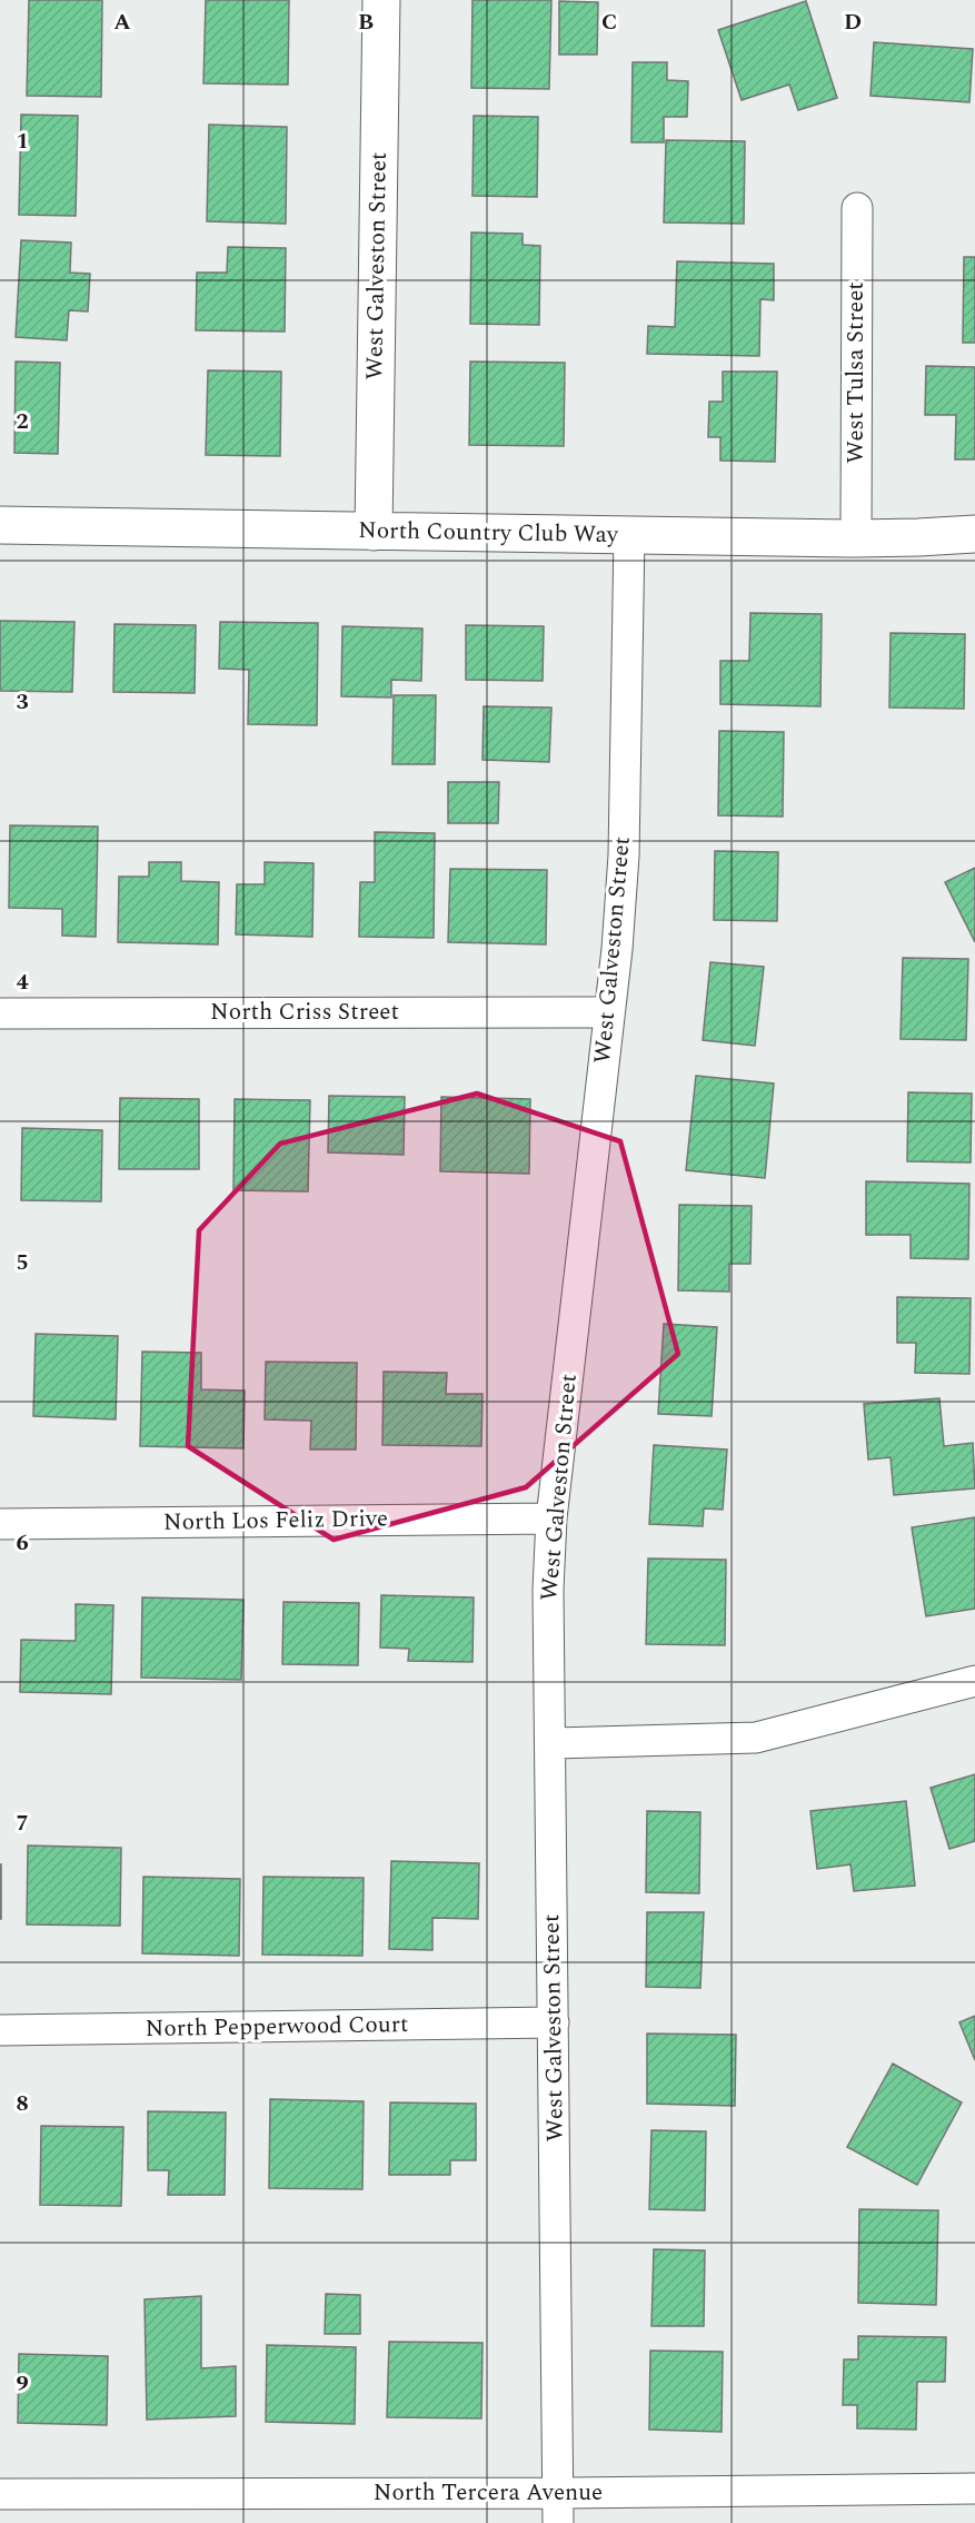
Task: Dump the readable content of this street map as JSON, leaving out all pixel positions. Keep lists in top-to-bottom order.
{
  "streets": {
    "street": [
      "West Galveston Street",
      "West Tulsa Street",
      "North Country Club Way",
      "North Criss Street",
      "North Los Feliz Drive",
      "North Pepperwood Court",
      "North Tercera Avenue"
    ]
  },
  "crossings": [
    ["West Galveston Street", "North Country Club Way"],
    ["West Galveston Street", "North Criss Street"],
    ["West Galveston Street", "North Los Feliz Drive"],
    ["West Galveston Street", "North Pepperwood Court"],
    ["West Galveston Street", "North Tercera Avenue"],
    ["West Tulsa Street", "North Country Club Way"]
  ],
  "grid": {
    "columns": [
      "A",
      "B",
      "C",
      "D"
    ],
    "rows": [
      "1",
      "2",
      "3",
      "4",
      "5",
      "6",
      "7",
      "8",
      "9"
    ]
  }
}
